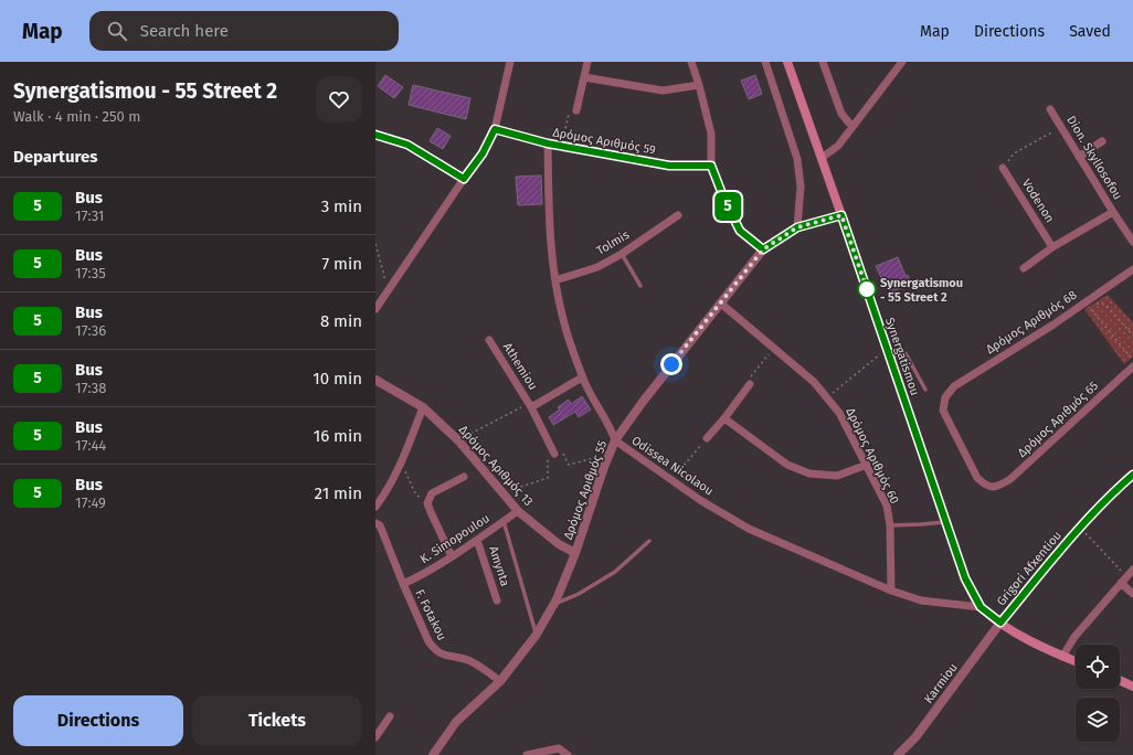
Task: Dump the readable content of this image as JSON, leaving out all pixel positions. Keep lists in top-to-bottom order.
{
  "streets": {
    "main road": ["Synergatismou"],
    "street": [
      "Δρόμος Αριθμός 59",
      "Dion. Skyllosofou",
      "Vodenon",
      "Tolmis",
      "Δρόμος Αριθμός 68",
      "Athemiou",
      "Δρόμος Αριθμός 65",
      "Δρόμος Αριθμός 60",
      "Δρόμος Αριθμός 13",
      "Odissea Nicolaou",
      "Δρόμος Αριθμός 55",
      "K. Simopoulou",
      "Amynta",
      "Grigori Afxentiou",
      "F. Fotakou",
      "Karmiou"
    ]
  },
  "crossings": [
    ["Δρόμος Αριθμός 59", "Odissea Nicolaou"],
    ["Tolmis", "Odissea Nicolaou"],
    ["Δρόμος Αριθμός 68", "Δρόμος Αριθμός 65"],
    ["Synergatismou", "Odissea Nicolaou"],
    ["Synergatismou", "Δρόμος Αριθμός 55"],
    ["Athemiou", "Odissea Nicolaou"],
    ["Δρόμος Αριθμός 60", "Odissea Nicolaou"],
    ["Δρόμος Αριθμός 60", "Δρόμος Αριθμός 55"],
    ["Δρόμος Αριθμός 13", "Δρόμος Αριθμός 55"],
    ["Δρόμος Αριθμός 13", "K. Simopoulou"],
    ["Odissea Nicolaou", "Δρόμος Αριθμός 55"],
    ["Δρόμος Αριθμός 55", "F. Fotakou"],
    ["K. Simopoulou", "Amynta"],
    ["K. Simopoulou", "F. Fotakou"],
    ["Grigori Afxentiou", "Karmiou"]
  ],
  "places": ["Synergatismou - 55 Street 2"],
  "lines": ["bus line 5"],
  "page": {
    "header": "Map",
    "search": "Search here",
    "nav": ["Map", "Directions", "Saved"],
    "heading": [
      ["Synergatismou - 55 Street 2", "Walk · 4 min · 250 m"],
      "Departures"
    ],
    "on_map": "5",
    "list": [
      {
        "mark": "5",
        "name": "Bus",
        "note": "17:31",
        "value": "3 min"
      },
      {
        "mark": "5",
        "name": "Bus",
        "note": "17:35",
        "value": "7 min"
      },
      {
        "mark": "5",
        "name": "Bus",
        "note": "17:36",
        "value": "8 min"
      },
      {
        "mark": "5",
        "name": "Bus",
        "note": "17:38",
        "value": "10 min"
      },
      {
        "mark": "5",
        "name": "Bus",
        "note": "17:44",
        "value": "16 min"
      },
      {
        "mark": "5",
        "name": "Bus",
        "note": "17:49",
        "value": "21 min"
      }
    ],
    "buttons": ["Directions", "Tickets"]
  }
}
